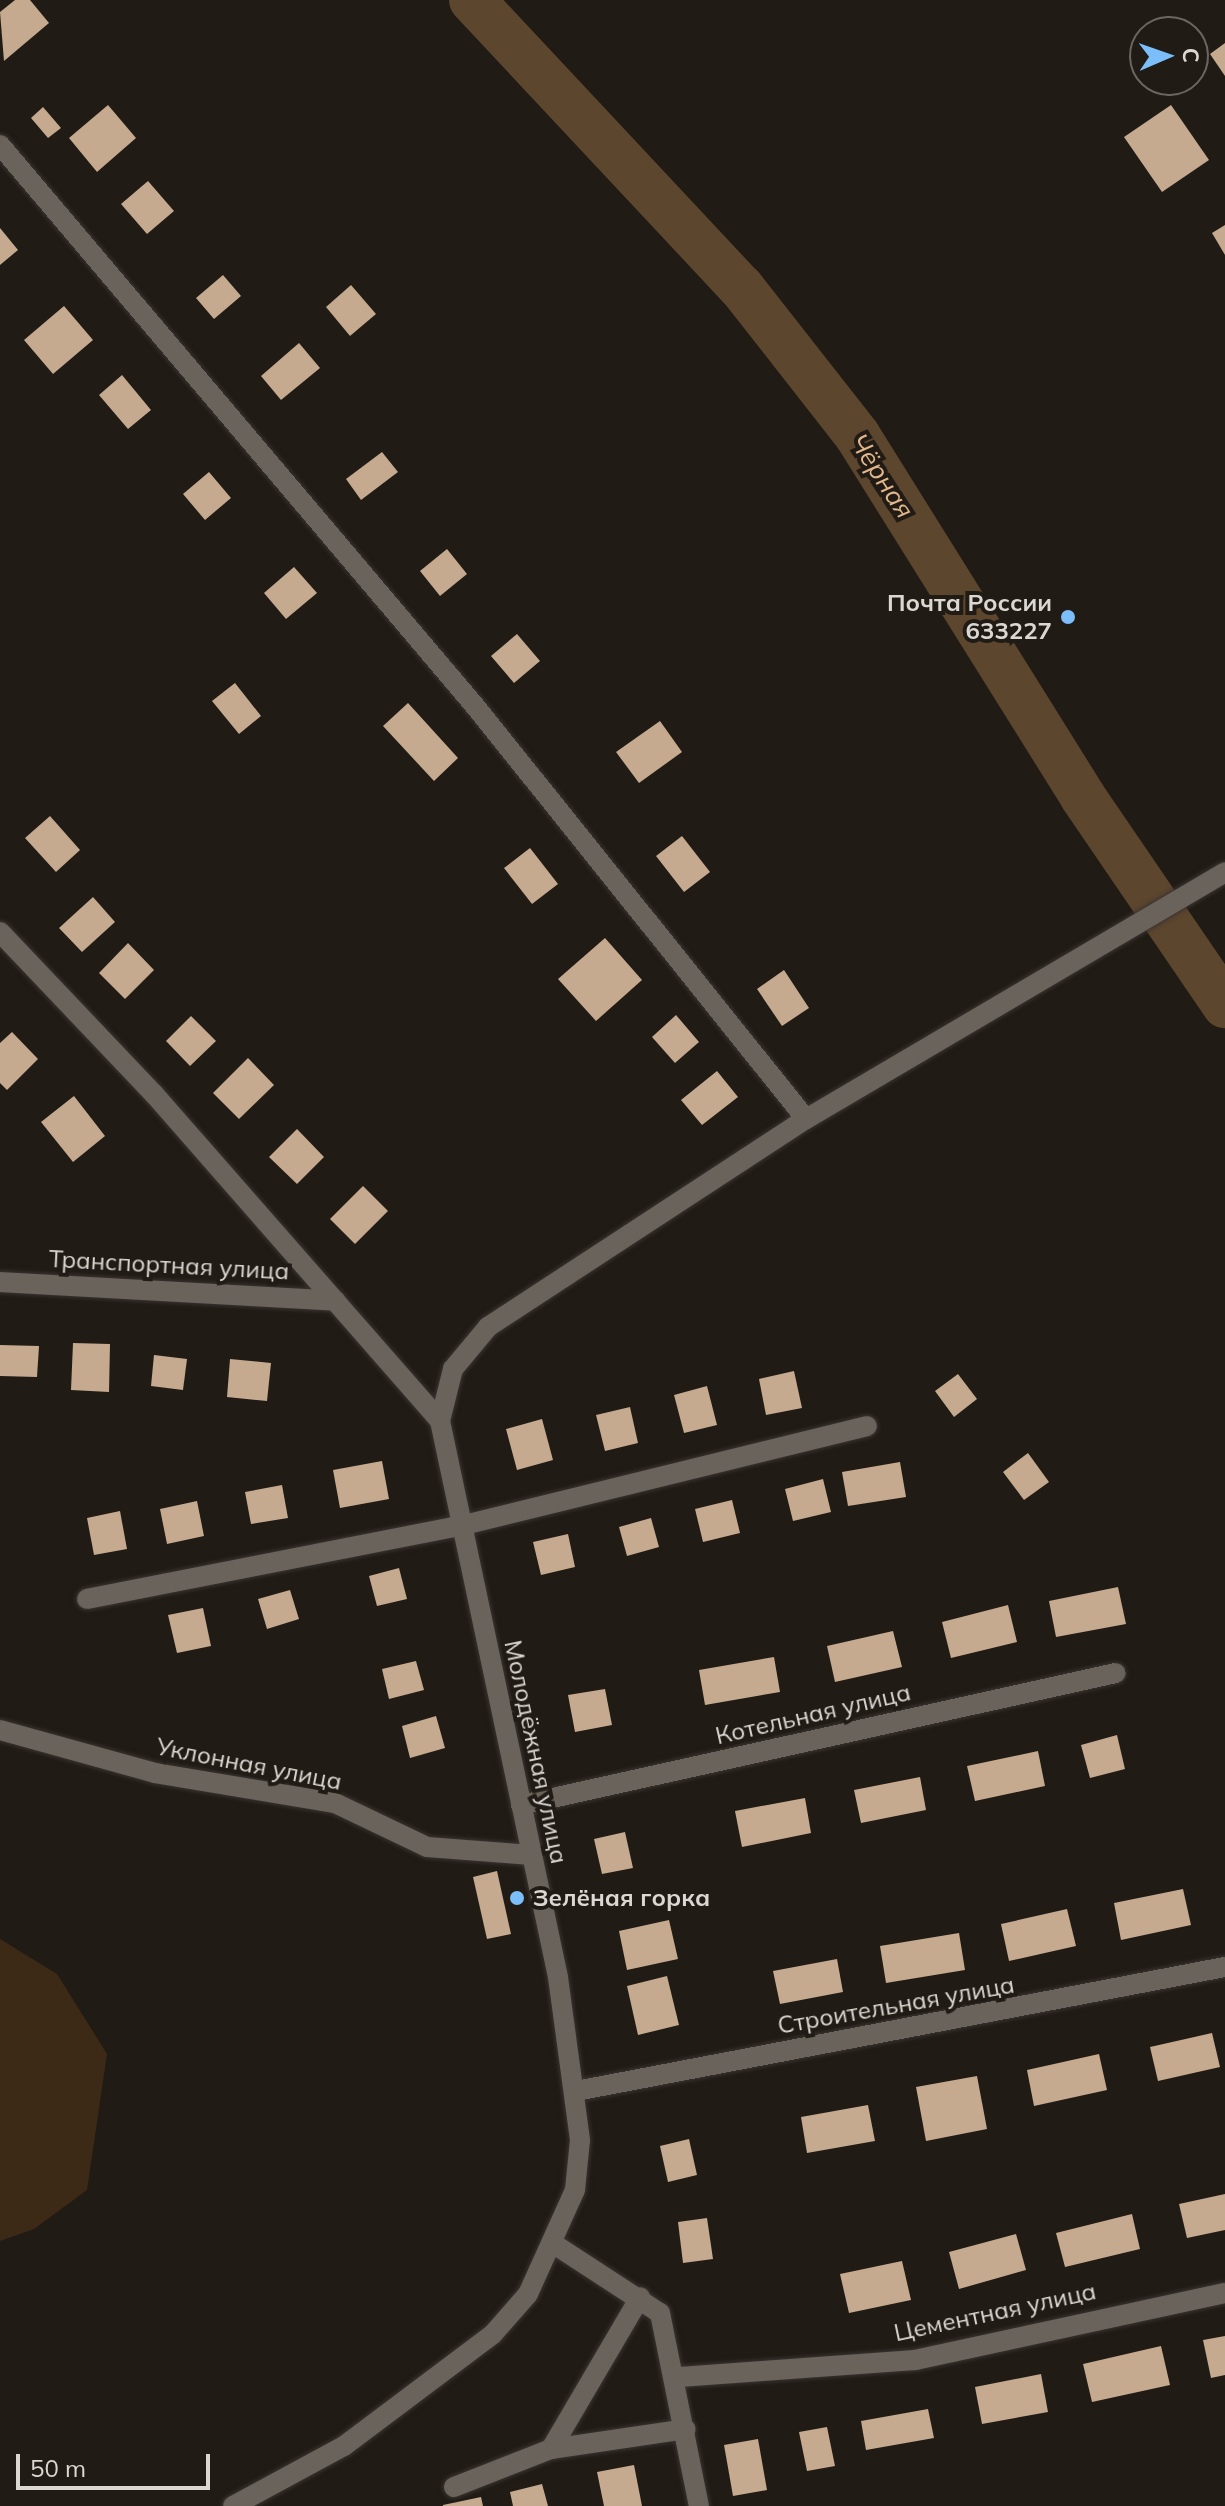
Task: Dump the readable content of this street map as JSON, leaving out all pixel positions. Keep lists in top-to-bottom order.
{
  "streets": {
    "street": [
      "Транспортная улица",
      "Котельная улица",
      "Молодёжная улица",
      "Уклонная улица",
      "Строительная улица",
      "Цементная улица"
    ]
  },
  "crossings": [
    ["Котельная улица", "Молодёжная улица"],
    ["Молодёжная улица", "Уклонная улица"],
    ["Молодёжная улица", "Строительная улица"]
  ],
  "water": ["Чёрная"],
  "places": ["Почта России 633227", "Зелёная горка"],
  "scale_bar": "50 m",
  "north": "right"
}
